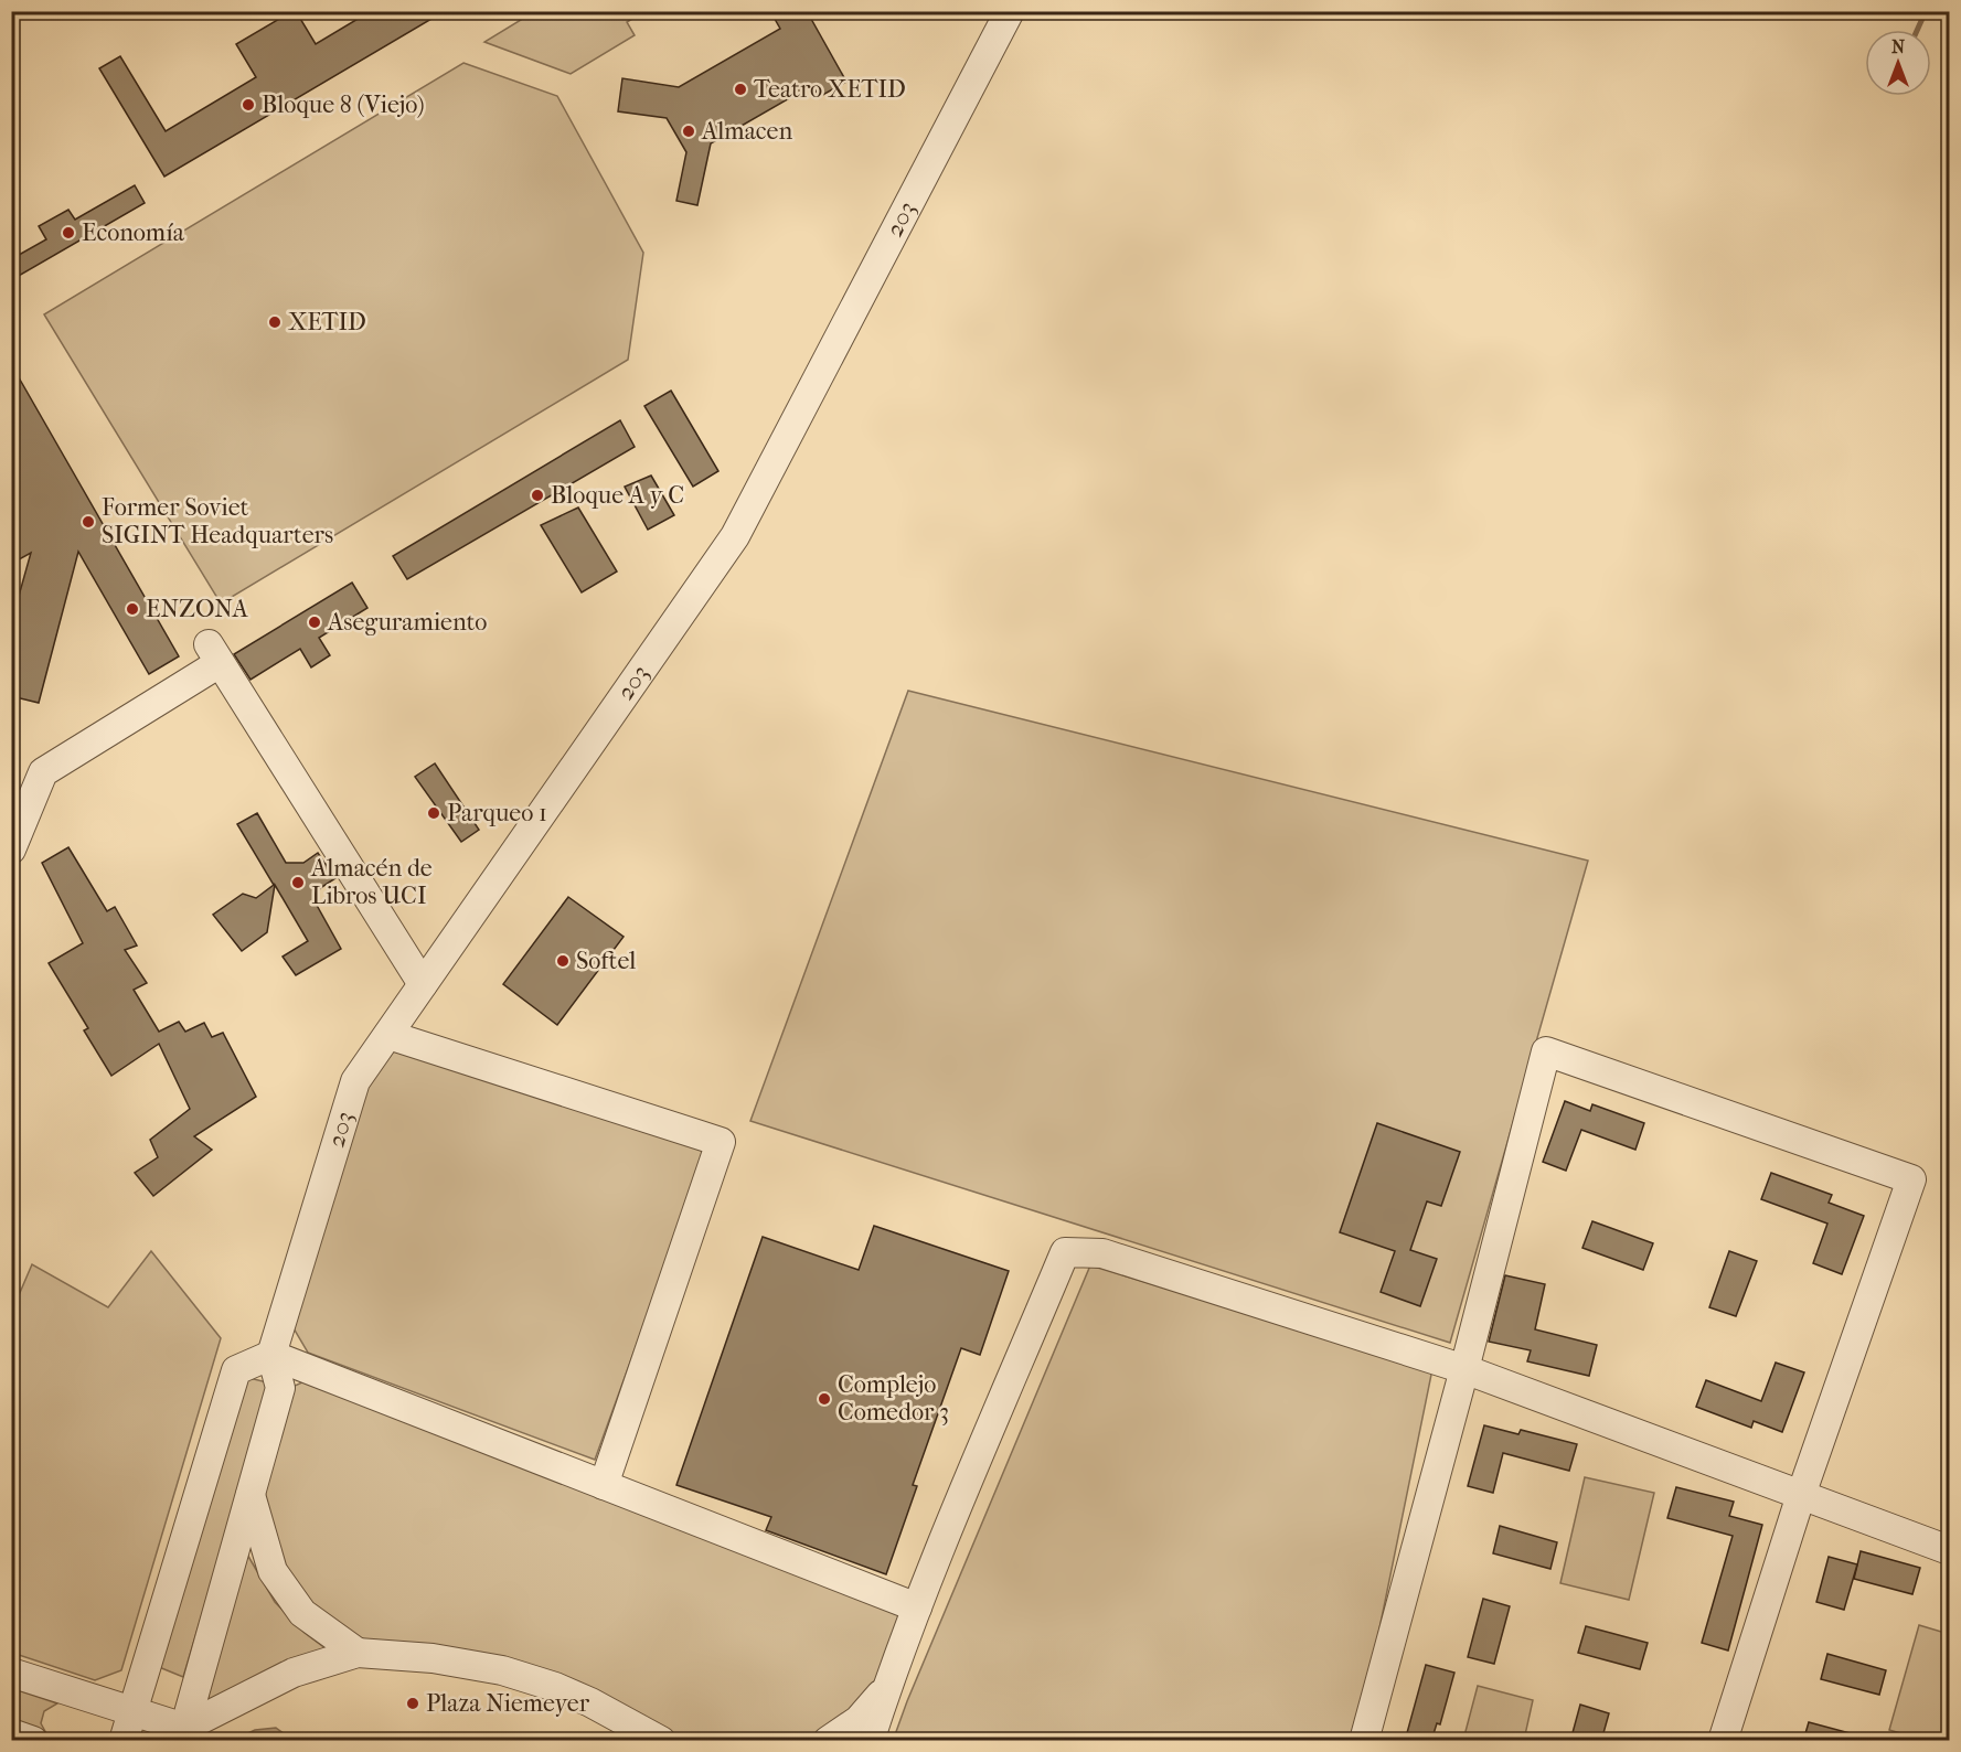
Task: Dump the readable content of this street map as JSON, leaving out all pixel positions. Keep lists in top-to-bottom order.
{
  "streets": {
    "street": ["203"]
  },
  "places": [
    "Teatro XETID",
    "Bloque 8 (Viejo)",
    "Almacen",
    "Economía",
    "XETID",
    "Bloque A y C",
    "Former Soviet SIGINT Headquarters",
    "ENZONA",
    "Aseguramiento",
    "Parqueo 1",
    "Almacén de Libros UCI",
    "Softel",
    "Complejo Comedor 3",
    "Plaza Niemeyer"
  ],
  "north": "top"
}
